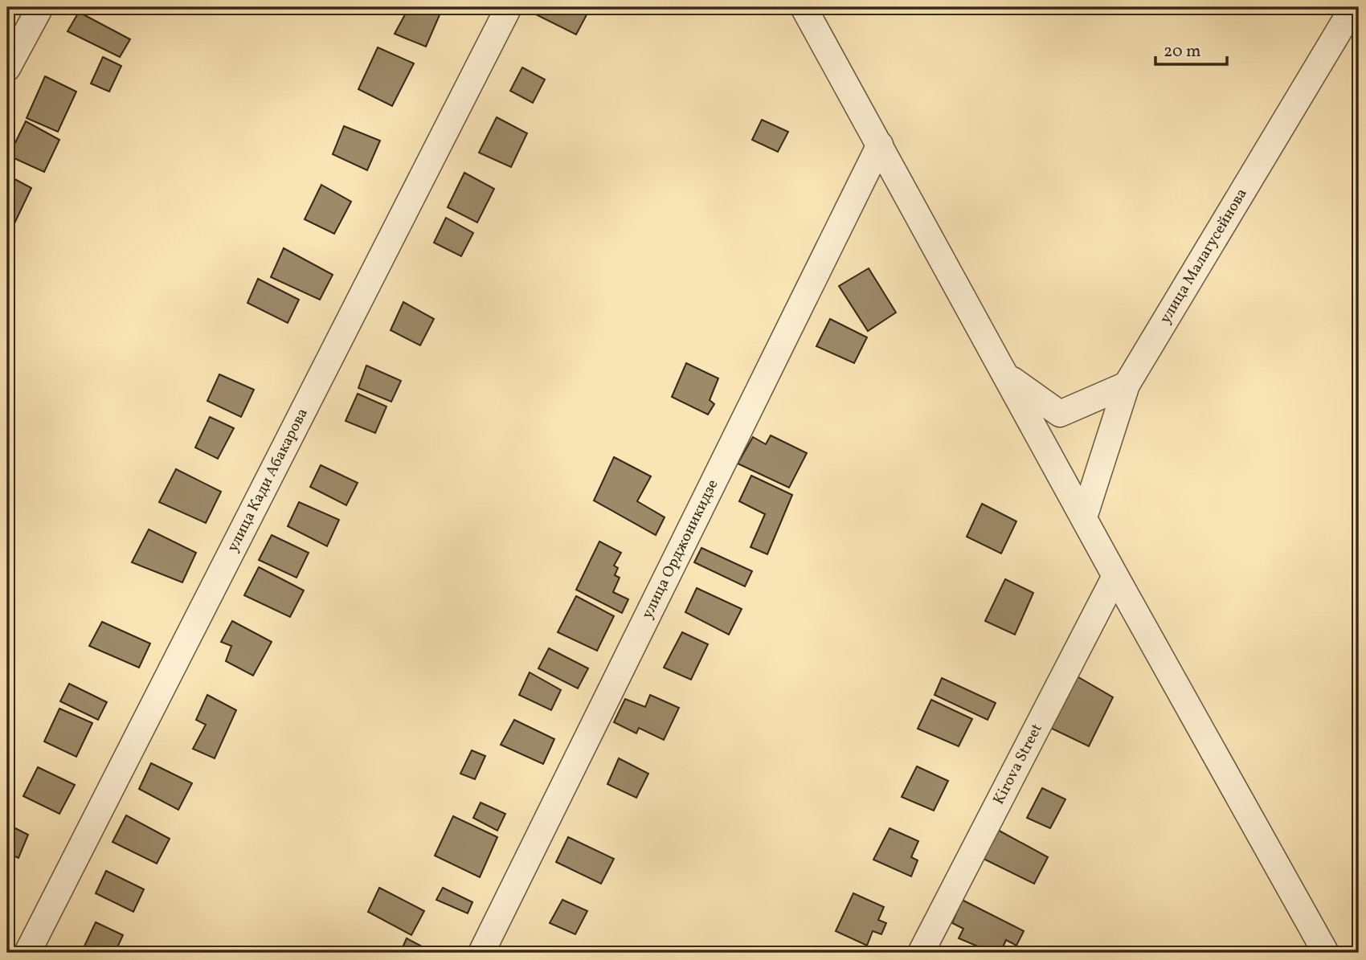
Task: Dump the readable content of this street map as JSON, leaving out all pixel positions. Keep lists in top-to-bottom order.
{
  "streets": {
    "street": [
      "улица Малагусейнова",
      "улица Кади Абакарова",
      "улица Орджоникидзе",
      "Kirova Street"
    ]
  },
  "scale_bar": "20 m"
}
